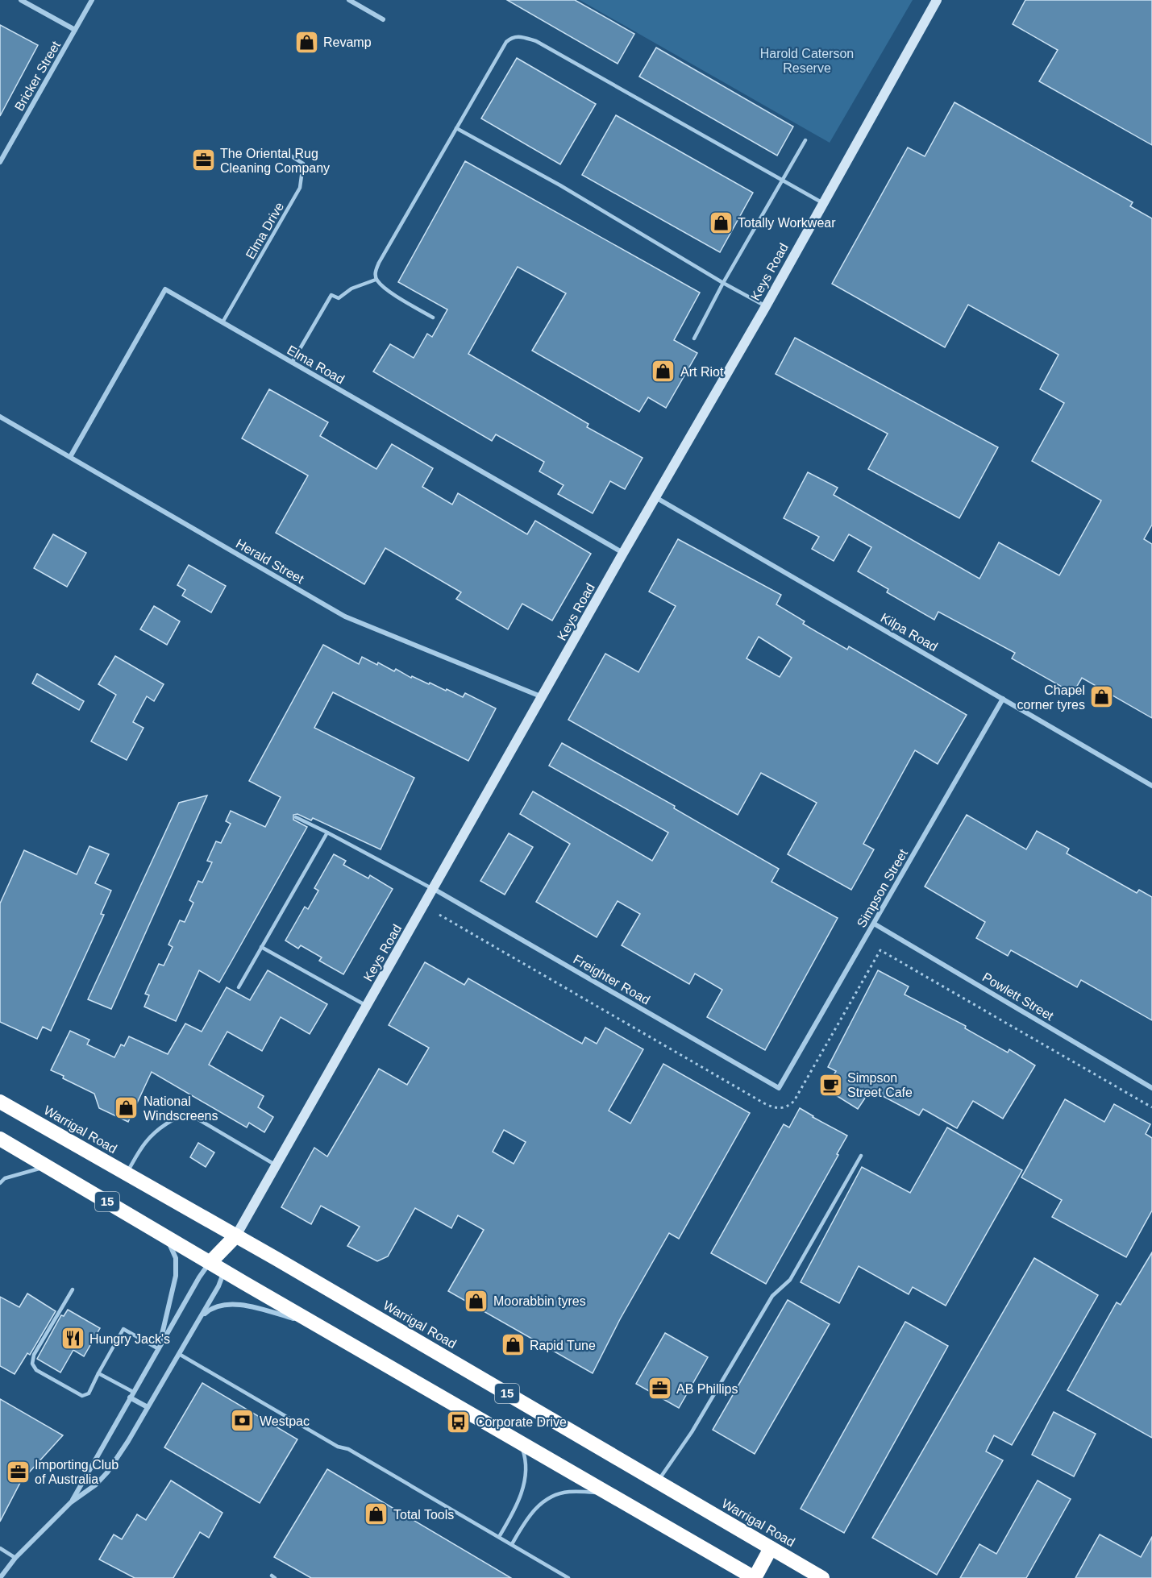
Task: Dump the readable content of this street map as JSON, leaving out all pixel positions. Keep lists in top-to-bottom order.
{
  "streets": {
    "highway": ["Warrigal Road", "15"],
    "street": [
      "Bricker Street",
      "Keys Road",
      "Elma Road",
      "Herald Street",
      "Kilpa Road",
      "Simpson Street",
      "Freighter Road",
      "Powlett Street"
    ],
    "lane": ["Elma Drive"]
  },
  "crossings": [
    ["Elma Drive", "Elma Road"],
    ["Keys Road", "Elma Road"],
    ["Keys Road", "Herald Street"],
    ["Keys Road", "Kilpa Road"],
    ["Keys Road", "Freighter Road"],
    ["Keys Road", "Warrigal Road"],
    ["Elma Road", "Herald Street"],
    ["Kilpa Road", "Simpson Street"],
    ["Simpson Street", "Freighter Road"],
    ["Simpson Street", "Powlett Street"]
  ],
  "parks": ["Harold Caterson Reserve"],
  "places": {
    "shop": [
      "Revamp",
      "Totally Workwear",
      "Art Riot",
      "Chapel corner tyres",
      "National Windscreens",
      "Moorabbin tyres",
      "Rapid Tune",
      "Total Tools"
    ],
    "office": ["The Oriental Rug Cleaning Company", "AB Phillips", "Importing Club of Australia"],
    "cafe": ["Simpson Street Cafe"],
    "restaurant": ["Hungry Jack's"],
    "bank": ["Westpac"],
    "bus stop": ["Corporate Drive"]
  }
}
